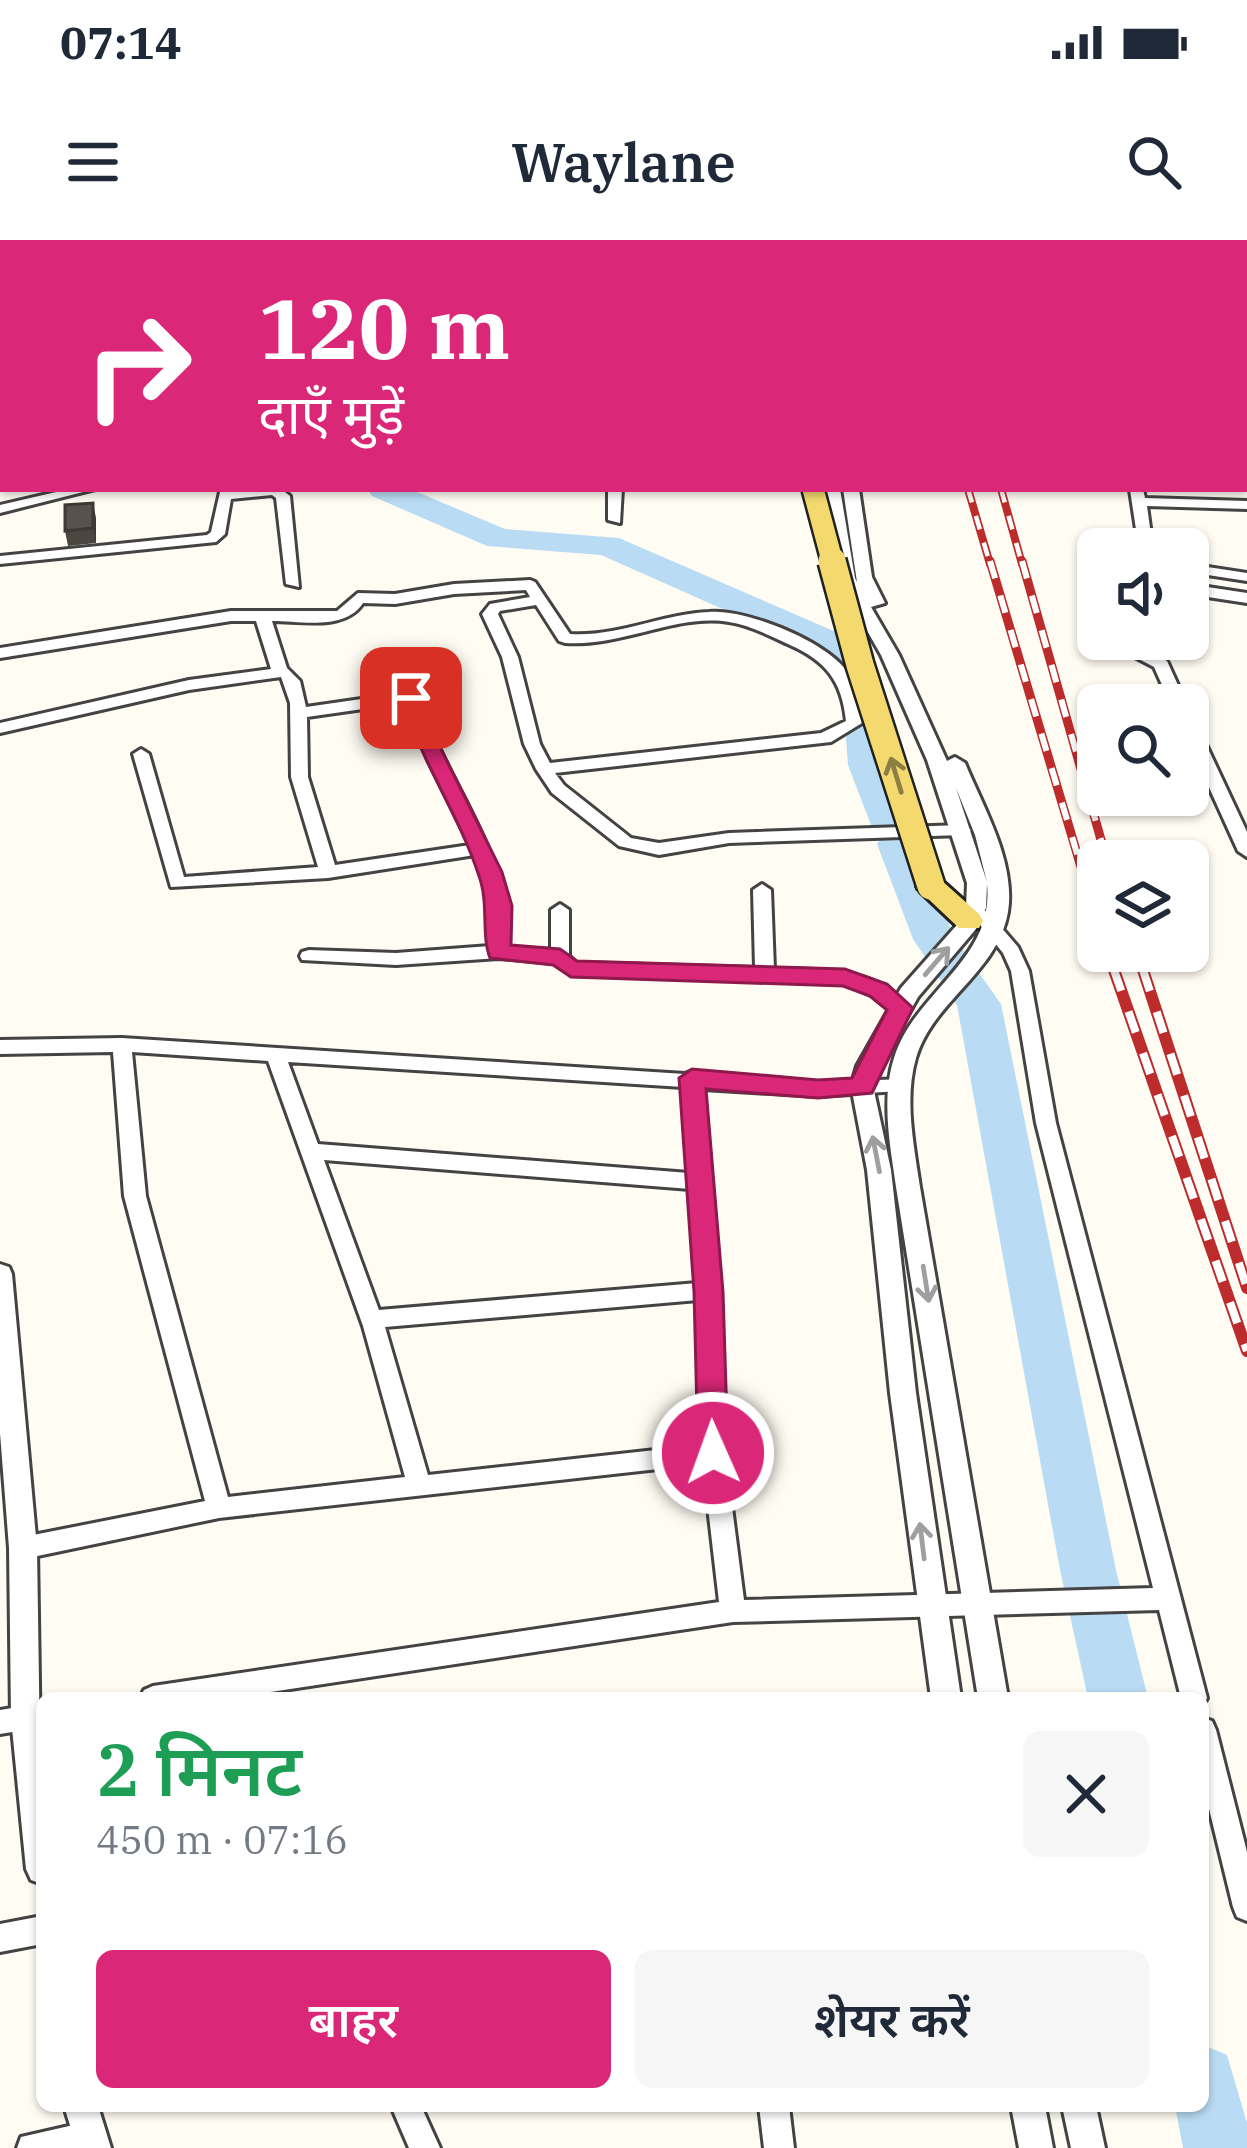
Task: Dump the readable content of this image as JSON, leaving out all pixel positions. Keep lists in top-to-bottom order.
{
  "page": {
    "status": "07:14",
    "header": "Waylane",
    "turn": ["120 m", "दाएँ मुड़ें"],
    "heading": ["2 मिनट", "450 m · 07:16"],
    "buttons": ["बाहर", "शेयर करें"]
  }
}
